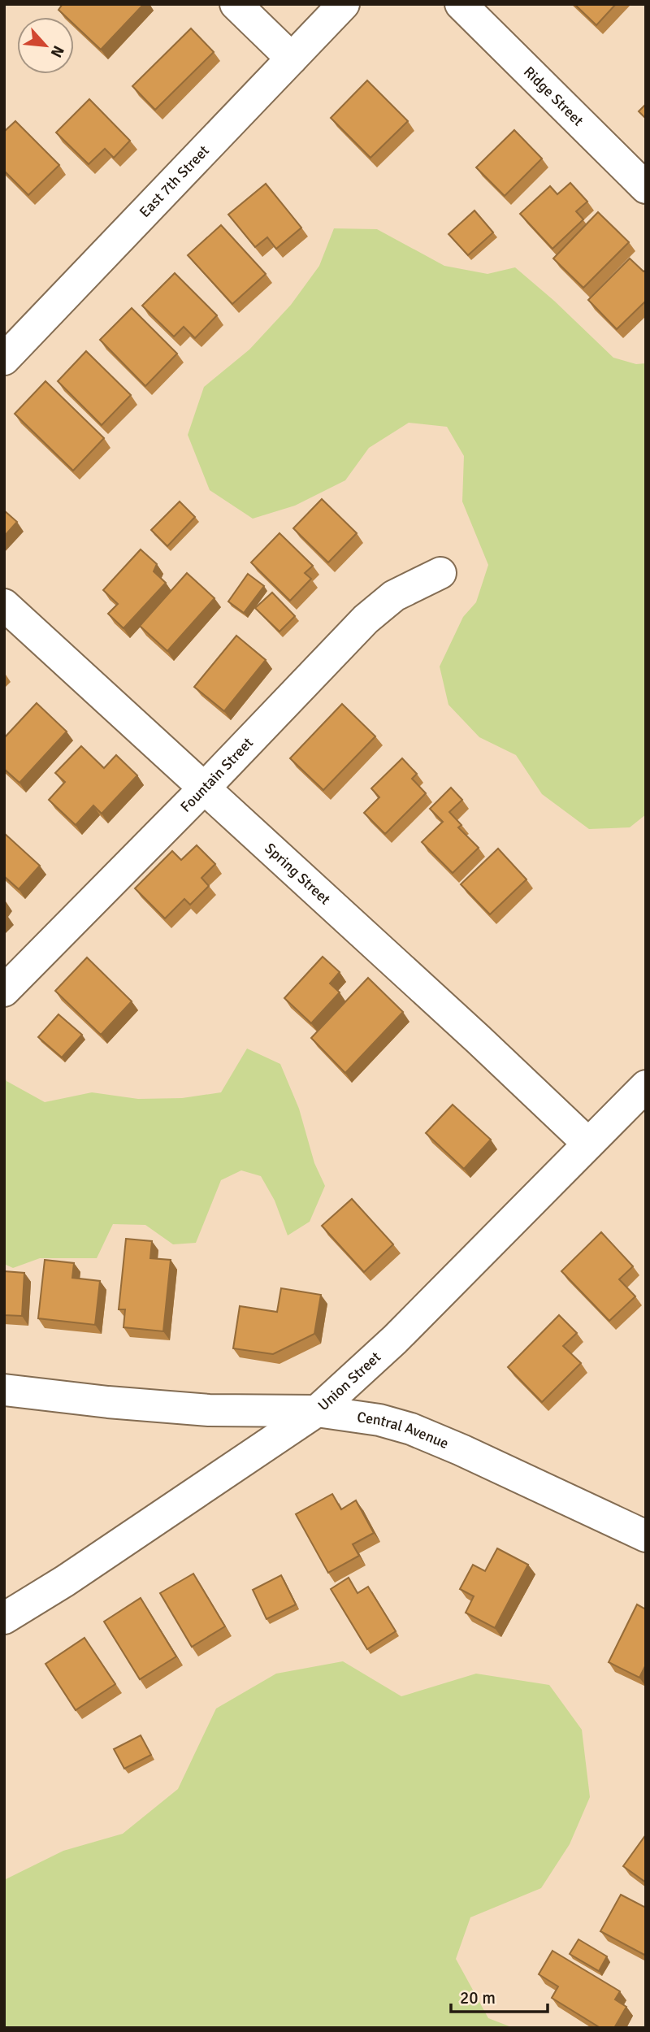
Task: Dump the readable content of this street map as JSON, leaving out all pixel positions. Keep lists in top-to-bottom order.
{
  "streets": {
    "street": [
      "Ridge Street",
      "East 7th Street",
      "Fountain Street",
      "Spring Street",
      "Union Street",
      "Central Avenue"
    ]
  },
  "crossings": [
    ["Fountain Street", "Spring Street"],
    ["Spring Street", "Union Street"],
    ["Union Street", "Central Avenue"]
  ],
  "scale_bar": "20 m",
  "north": "bottom right"
}
